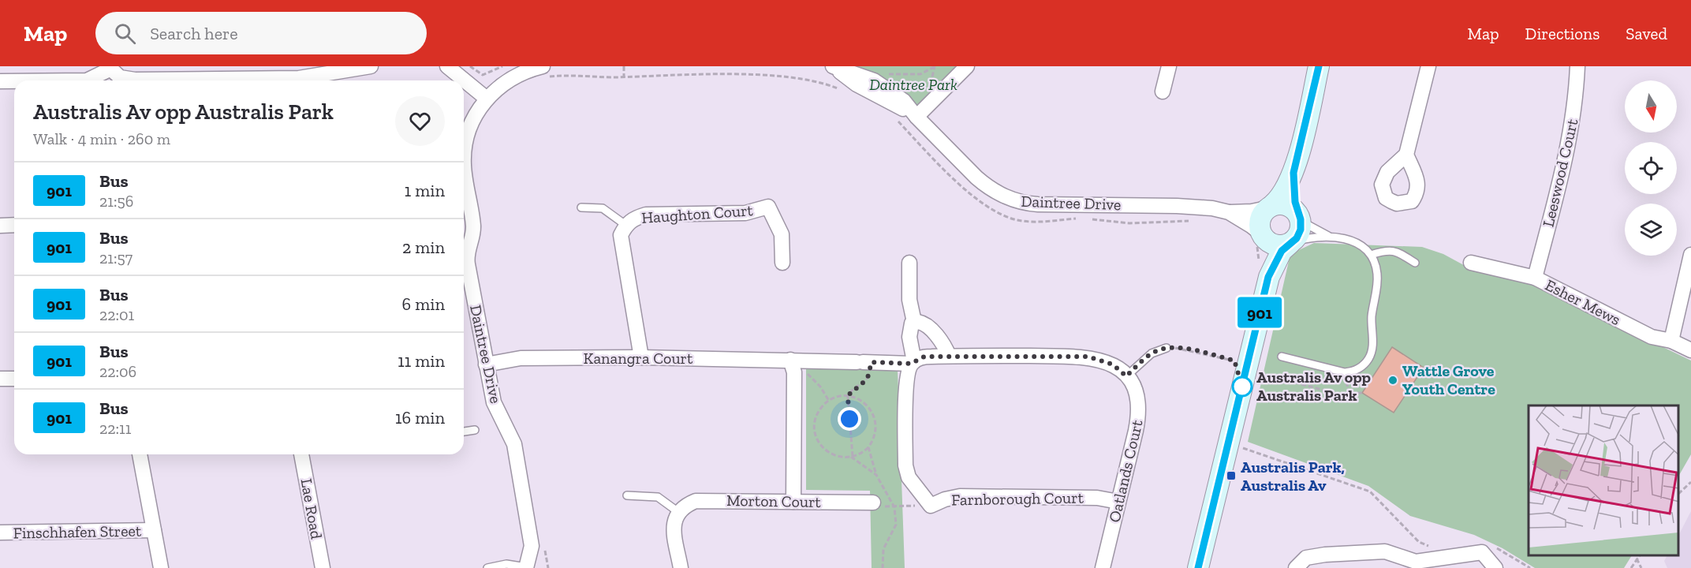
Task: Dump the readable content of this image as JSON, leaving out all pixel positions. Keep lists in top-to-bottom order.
{
  "streets": {
    "street": [
      "Leeswood Court",
      "Daintree Drive",
      "Haughton Court",
      "Esher Mews",
      "Kanangra Court",
      "Oatlands Court",
      "Farnborough Court",
      "Morton Court",
      "Lae Road",
      "Finschhafen Street"
    ]
  },
  "crossings": [
    ["Leeswood Court", "Esher Mews"],
    ["Daintree Drive", "Kanangra Court"],
    ["Haughton Court", "Kanangra Court"],
    ["Kanangra Court", "Oatlands Court"],
    ["Oatlands Court", "Farnborough Court"]
  ],
  "parks": ["Daintree Park"],
  "places": {
    "other": ["Wattle Grove Youth Centre", "Australis Av opp Australis Park"],
    "transit": ["Australis Park, Australis Av"]
  },
  "lines": ["bus line 901"],
  "north": "bottom",
  "page": {
    "header": "Map",
    "search": "Search here",
    "nav": ["Map", "Directions", "Saved"],
    "on_map": "901",
    "heading": ["Australis Av opp Australis Park", "Walk · 4 min · 260 m"],
    "list": [
      {
        "mark": "901",
        "name": "Bus",
        "note": "21:56",
        "value": "1 min"
      },
      {
        "mark": "901",
        "name": "Bus",
        "note": "21:57",
        "value": "2 min"
      },
      {
        "mark": "901",
        "name": "Bus",
        "note": "22:01",
        "value": "6 min"
      },
      {
        "mark": "901",
        "name": "Bus",
        "note": "22:06",
        "value": "11 min"
      },
      {
        "mark": "901",
        "name": "Bus",
        "note": "22:11",
        "value": "16 min"
      }
    ]
  }
}
